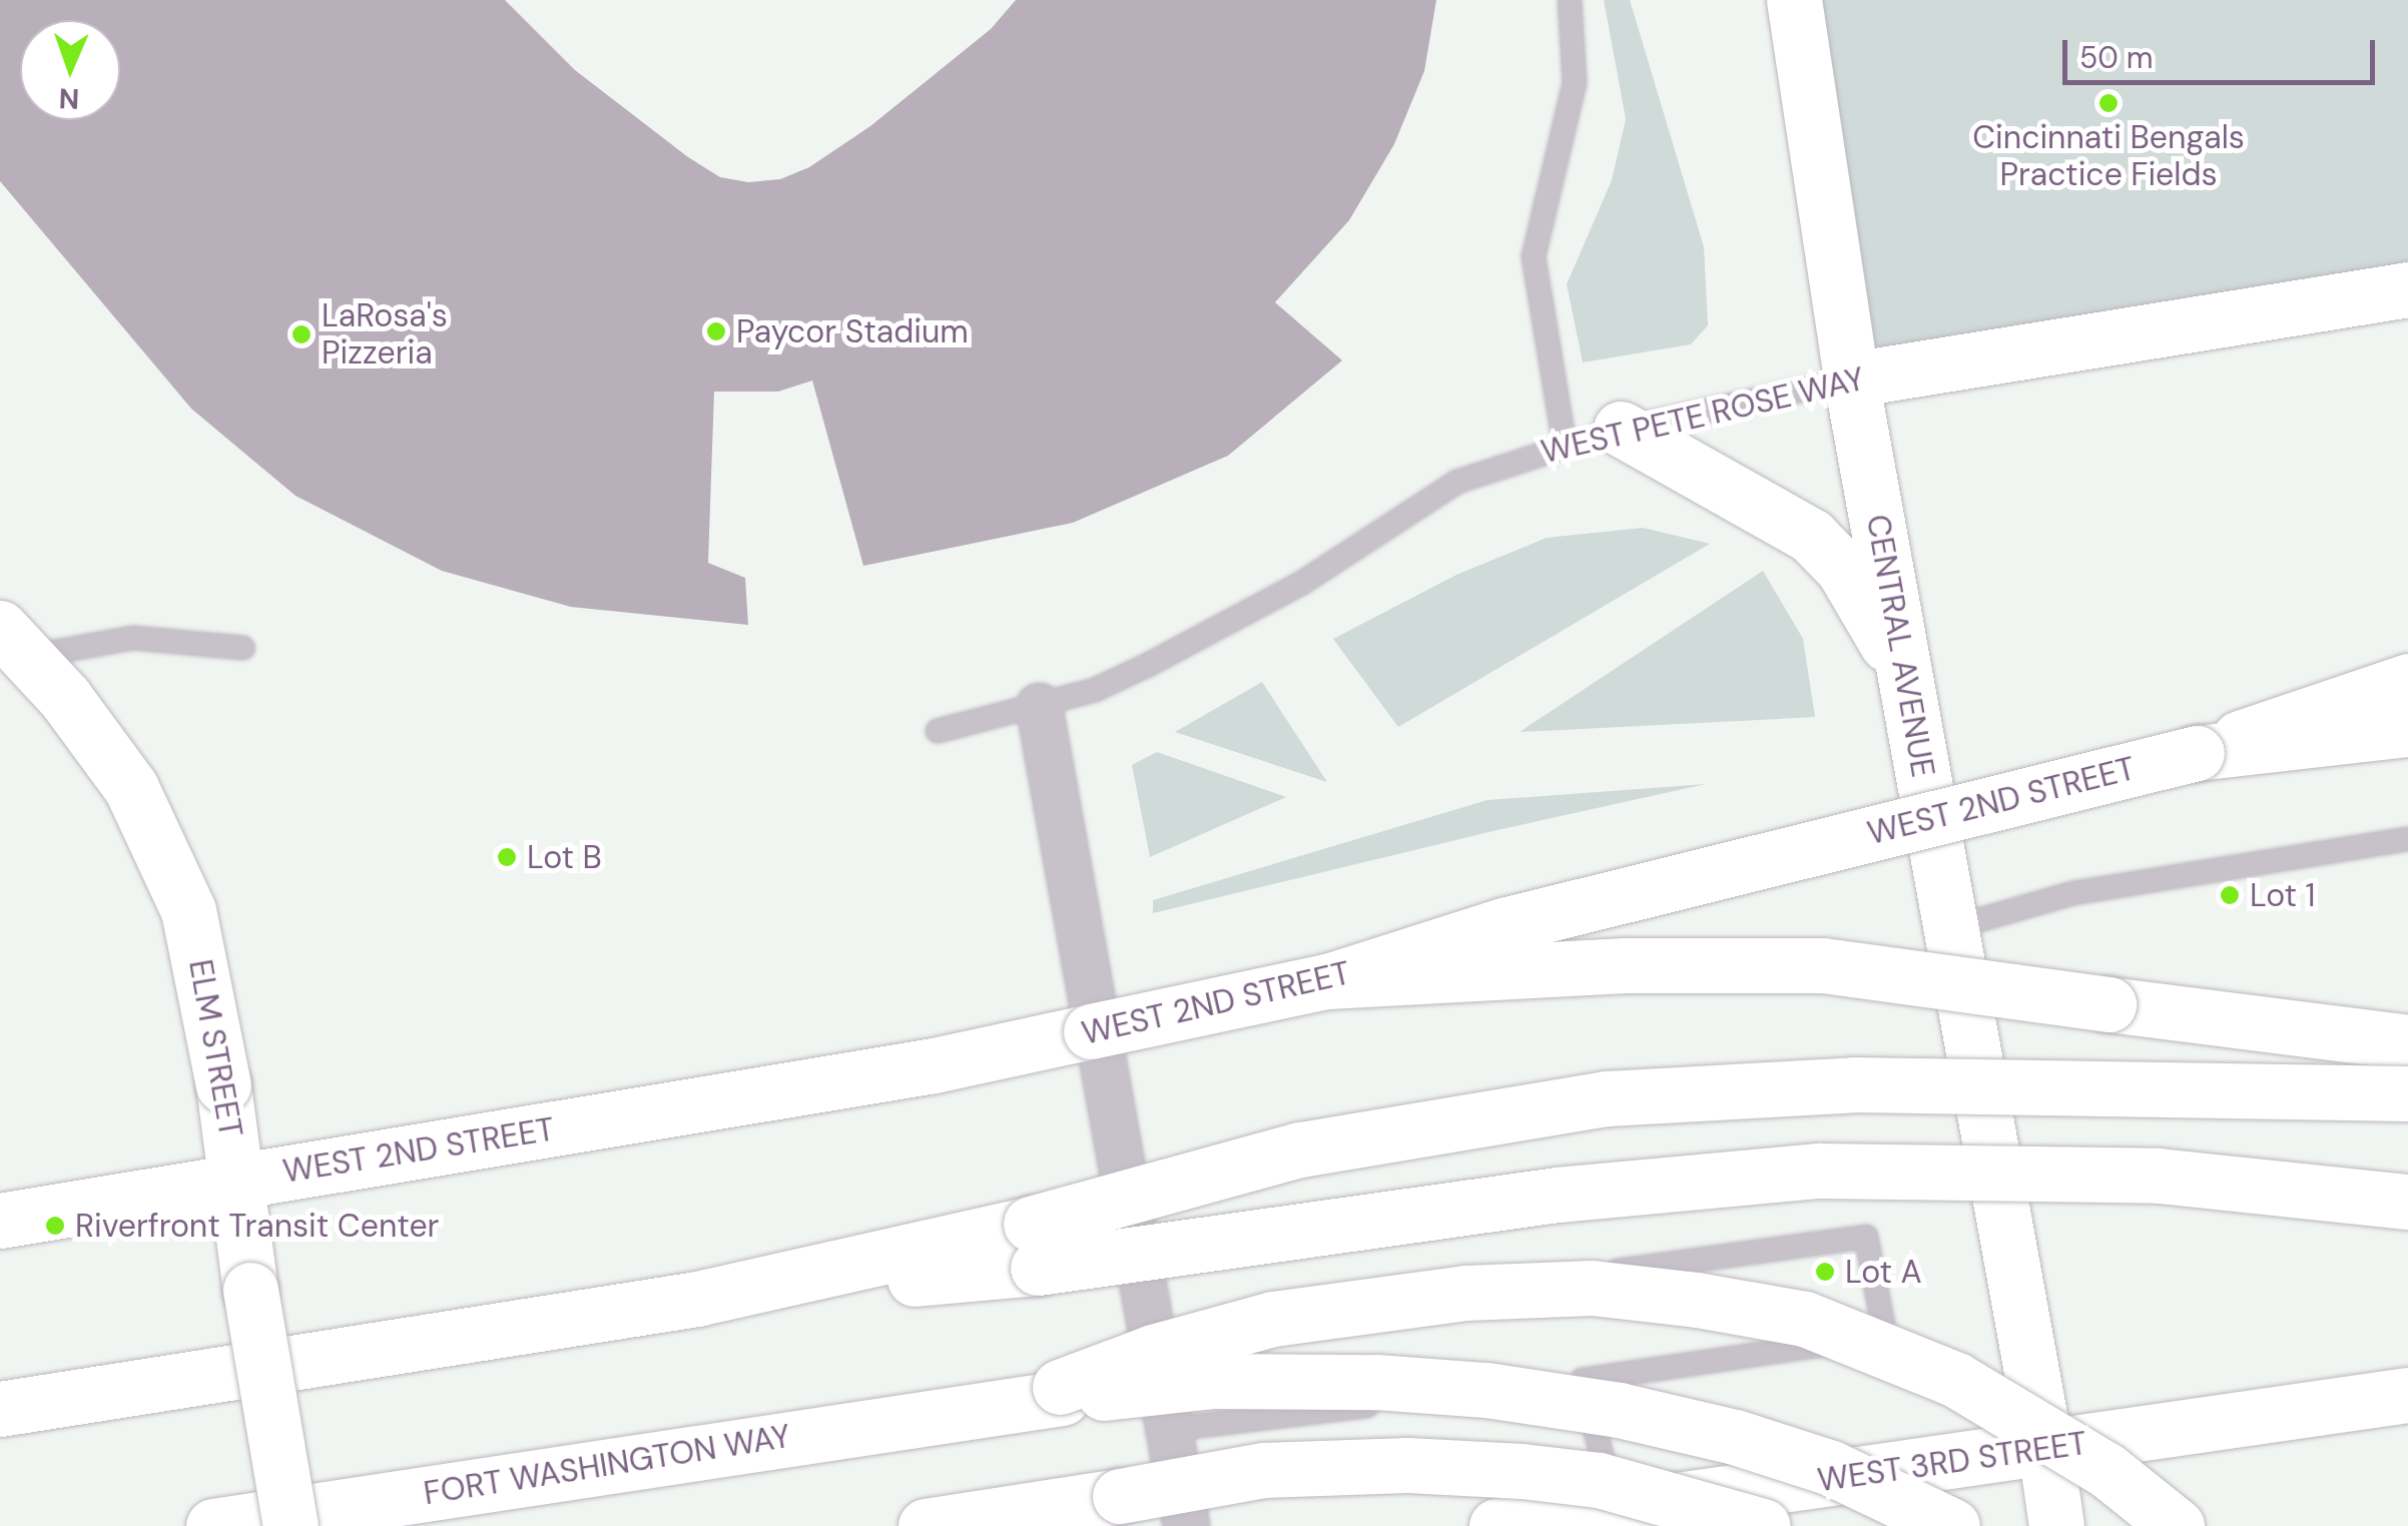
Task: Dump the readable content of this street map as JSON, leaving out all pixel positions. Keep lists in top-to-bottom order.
{
  "streets": {
    "main road": [
      "WEST PETE ROSE WAY",
      "CENTRAL AVENUE",
      "WEST 2ND STREET",
      "ELM STREET",
      "WEST 3RD STREET",
      "FORT WASHINGTON WAY"
    ]
  },
  "crossings": [
    ["WEST PETE ROSE WAY", "CENTRAL AVENUE"],
    ["CENTRAL AVENUE", "WEST 3RD STREET"],
    ["WEST 2ND STREET", "ELM STREET"]
  ],
  "places": [
    "Cincinnati Bengals Practice Fields",
    "Paycor Stadium",
    "LaRosa's Pizzeria",
    "Lot B",
    "Lot 1",
    "Riverfront Transit Center",
    "Lot A"
  ],
  "scale_bar": "50 m",
  "north": "bottom"
}
